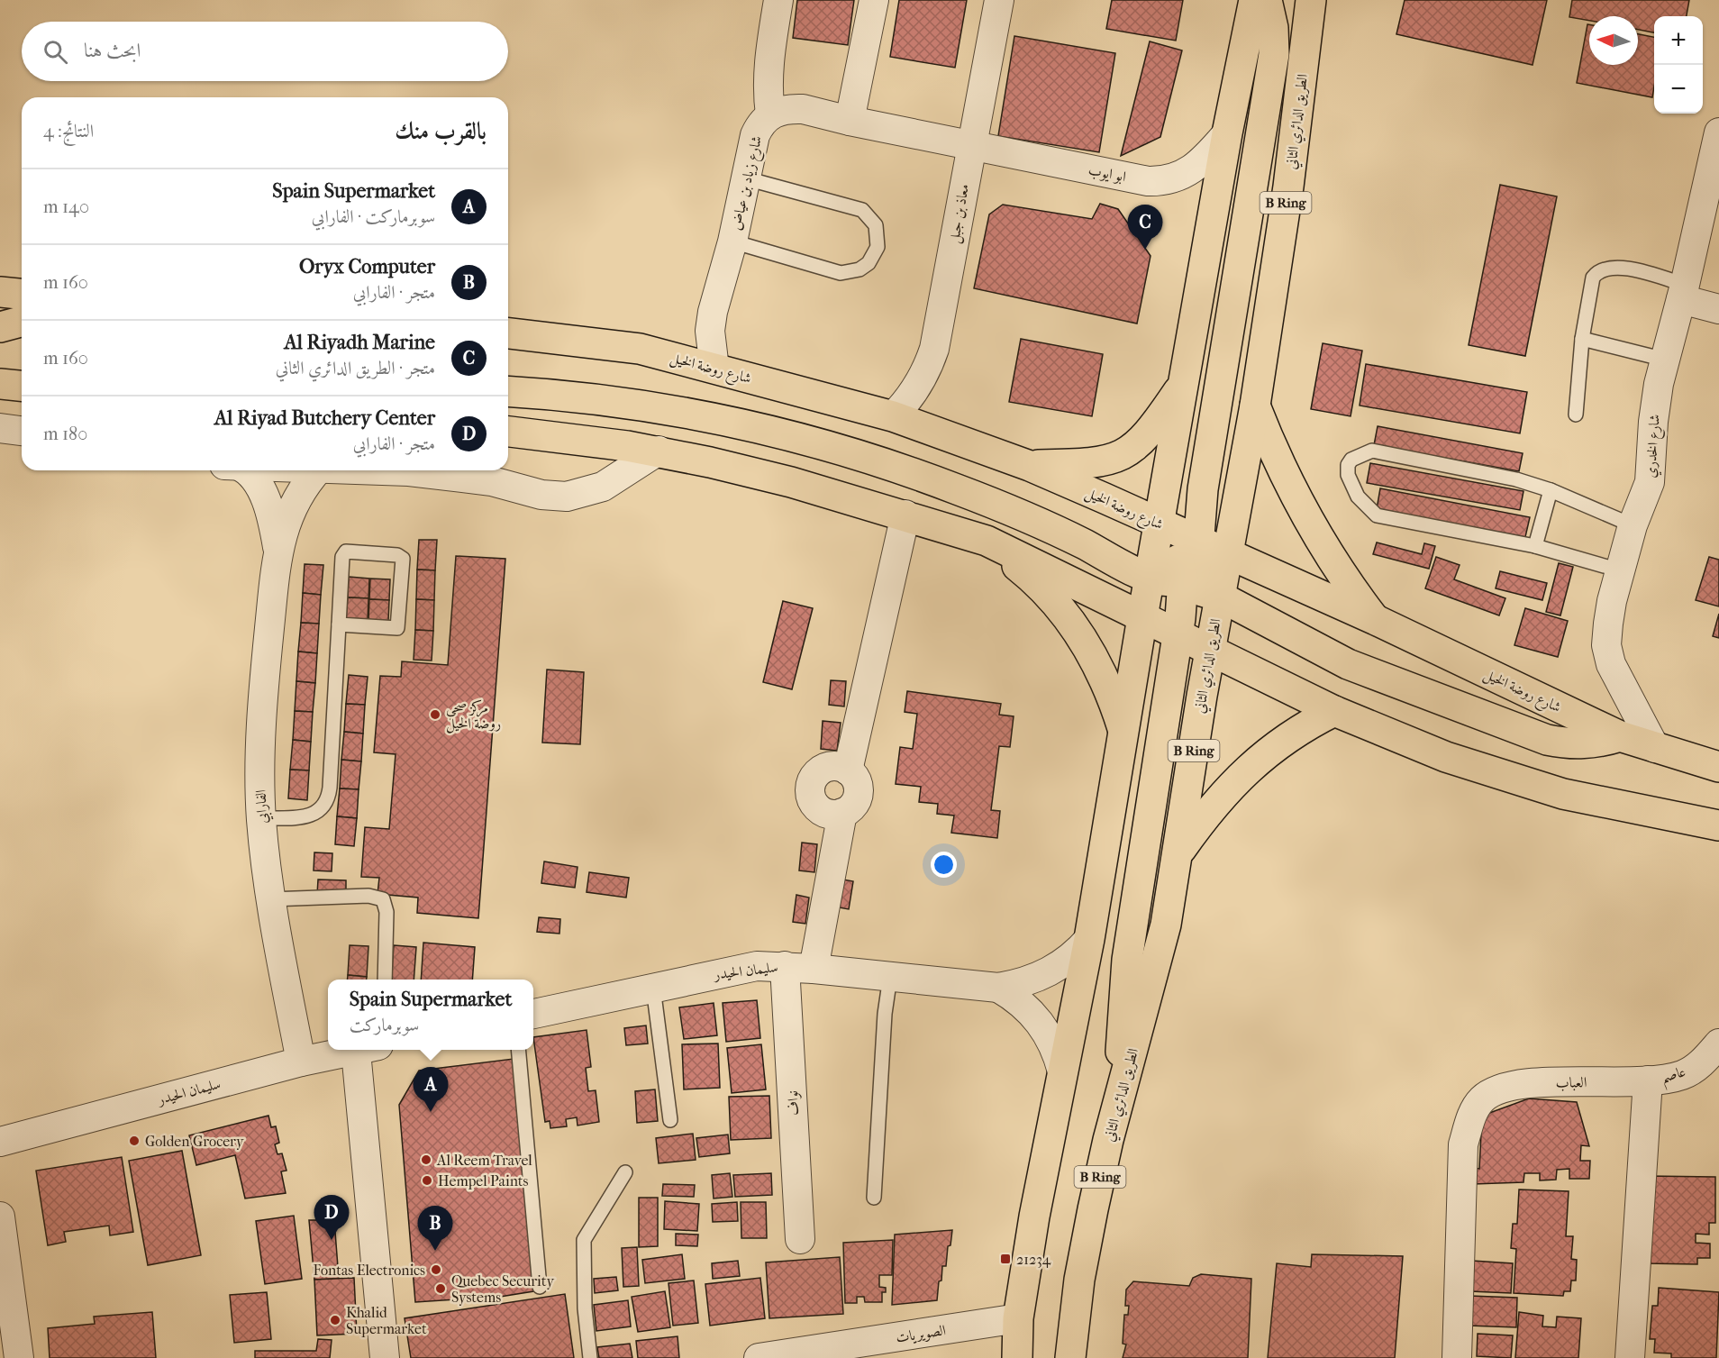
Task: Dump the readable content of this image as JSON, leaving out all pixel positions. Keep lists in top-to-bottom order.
{
  "streets": {
    "main road": ["الطريق الدائري الثاني", "B Ring", "شارع روضة الخيل"],
    "street": [
      "ابو ايوب",
      "شارع زياد بن عياض",
      "معاذ بن جبل",
      "شارع الخدري",
      "الفارابي",
      "سليمان الحيدر",
      "عاصم",
      "العباب",
      "نواف",
      "الصويريات"
    ]
  },
  "crossings": [
    ["الطريق الدائري الثاني", "شارع روضة الخيل"],
    ["ابو ايوب", "شارع زياد بن عياض"],
    ["ابو ايوب", "معاذ بن جبل"],
    ["شارع زياد بن عياض", "شارع روضة الخيل"],
    ["معاذ بن جبل", "شارع روضة الخيل"],
    ["شارع روضة الخيل", "شارع الخدري"],
    ["الفارابي", "سليمان الحيدر"],
    ["سليمان الحيدر", "نواف"],
    ["عاصم", "العباب"]
  ],
  "places": {
    "other": [
      "مركز صحي روضة الخيل",
      "Golden Grocery",
      "Al Reem Travel",
      "Hempel Paints",
      "Fontas Electronics",
      "Quebec Security Systems",
      "Khalid Supermarket"
    ],
    "transit": ["21234"]
  },
  "north": "left",
  "page": {
    "map_buttons": ["+", "−"],
    "search": "ابحث هنا",
    "heading": ["بالقرب منك", "النتائج: 4"],
    "list": [
      {
        "mark": "A",
        "name": "Spain Supermarket",
        "note": "سوبرماركت · الفارابي",
        "value": "140 m"
      },
      {
        "mark": "B",
        "name": "Oryx Computer",
        "note": "متجر · الفارابي",
        "value": "160 m"
      },
      {
        "mark": "C",
        "name": "Al Riyadh Marine",
        "note": "متجر · الطريق الدائري الثاني",
        "value": "160 m"
      },
      {
        "mark": "D",
        "name": "Al Riyad Butchery Center",
        "note": "متجر · الفارابي",
        "value": "180 m"
      }
    ],
    "pins": [
      "C",
      "A",
      "D",
      "B"
    ],
    "popup": ["Spain Supermarket", "سوبرماركت"]
  }
}
